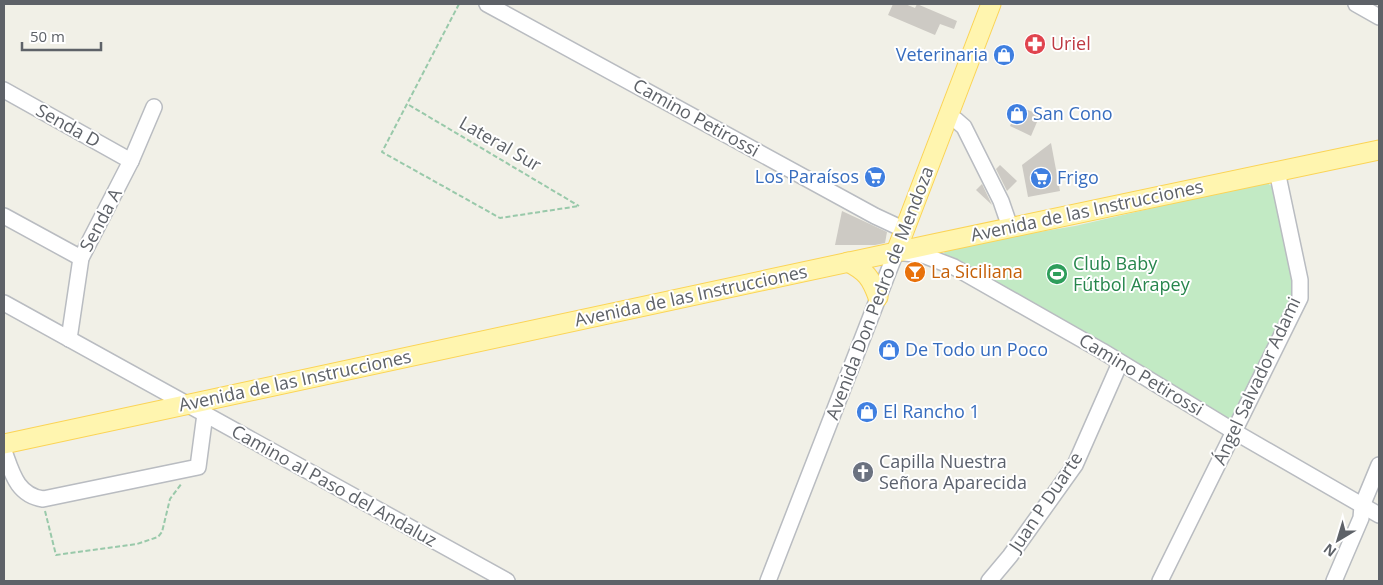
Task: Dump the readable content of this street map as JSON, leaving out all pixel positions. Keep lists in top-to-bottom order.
{
  "streets": {
    "main road": ["Avenida de las Instrucciones", "Avenida Don Pedro de Mendoza"],
    "street": [
      "Camino Petirossi",
      "Senda D",
      "Senda A",
      "Ángel Salvador Adami",
      "Camino al Paso del Andaluz",
      "Juan P Duarte"
    ],
    "path": ["Lateral Sur"]
  },
  "crossings": [
    ["Camino Petirossi", "Avenida de las Instrucciones"],
    ["Camino Petirossi", "Avenida Don Pedro de Mendoza"],
    ["Camino Petirossi", "Ángel Salvador Adami"],
    ["Camino Petirossi", "Juan P Duarte"],
    ["Senda D", "Senda A"],
    ["Avenida de las Instrucciones", "Avenida Don Pedro de Mendoza"],
    ["Avenida de las Instrucciones", "Ángel Salvador Adami"],
    ["Avenida de las Instrucciones", "Camino al Paso del Andaluz"],
    ["Senda A", "Camino al Paso del Andaluz"]
  ],
  "places": {
    "pharmacy": ["Uriel"],
    "shop": [
      "Veterinaria",
      "San Cono",
      "De Todo un Poco",
      "El Rancho 1"
    ],
    "supermarket": ["Los Paraísos", "Frigo"],
    "bar": ["La Siciliana"],
    "sports": ["Club Baby Fútbol Arapey"],
    "church": ["Capilla Nuestra Señora Aparecida"]
  },
  "scale_bar": "50 m",
  "north": "bottom left"
}
